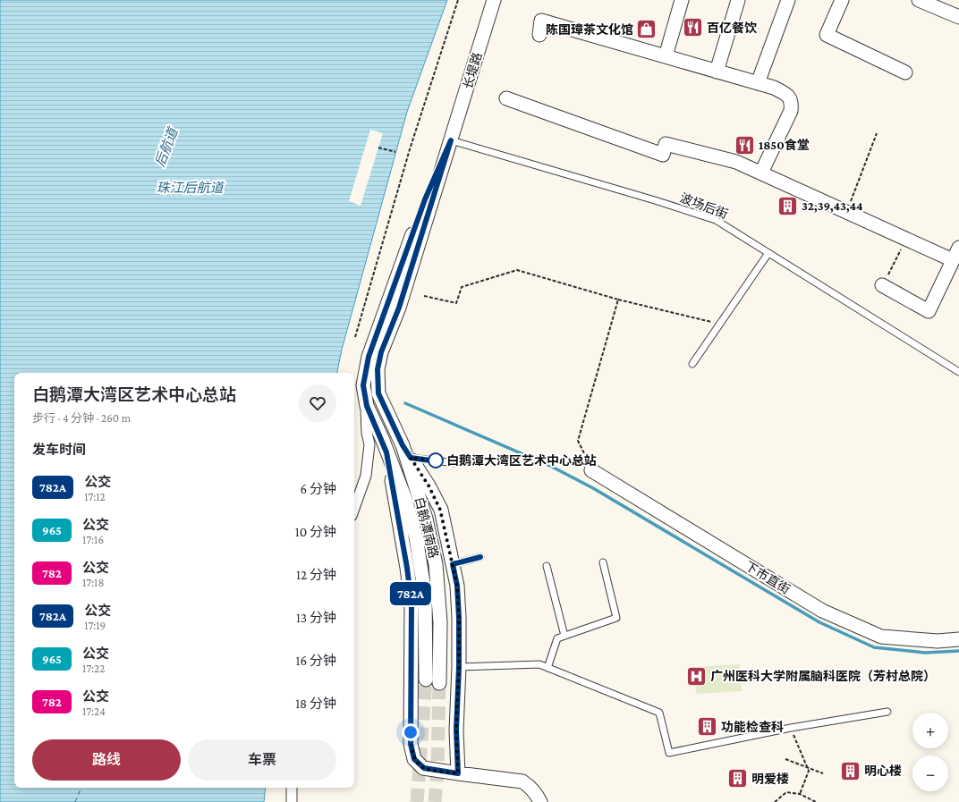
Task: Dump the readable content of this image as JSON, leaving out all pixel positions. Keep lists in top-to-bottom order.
{
  "streets": {
    "street": ["长堤路", "白鹅潭南路", "下市直街"],
    "lane": ["波场后街"]
  },
  "crossings": [
    ["长堤路", "波场后街"],
    ["长堤路", "白鹅潭南路"],
    ["波场后街", "白鹅潭南路"]
  ],
  "water": ["后航道", "珠江后航道"],
  "places": {
    "restaurant": ["百亿餐饮", "1850食堂"],
    "shop": ["陈国璋茶文化馆"],
    "building": [
      "32,39,43,44",
      "功能检查科",
      "明心楼",
      "明爱楼"
    ],
    "other": ["白鹅潭大湾区艺术中心总站"],
    "hospital": ["广州医科大学附属脑科医院（芳村总院）"]
  },
  "lines": ["bus line 782A"],
  "page": {
    "on_map": "782A",
    "heading": [
      ["白鹅潭大湾区艺术中心总站", "步行 · 4 分钟 · 260 m"],
      "发车时间"
    ],
    "list": [
      {
        "mark": "782A",
        "name": "公交",
        "note": "17:12",
        "value": "6 分钟"
      },
      {
        "mark": "965",
        "name": "公交",
        "note": "17:16",
        "value": "10 分钟"
      },
      {
        "mark": "782",
        "name": "公交",
        "note": "17:18",
        "value": "12 分钟"
      },
      {
        "mark": "782A",
        "name": "公交",
        "note": "17:19",
        "value": "13 分钟"
      },
      {
        "mark": "965",
        "name": "公交",
        "note": "17:22",
        "value": "16 分钟"
      },
      {
        "mark": "782",
        "name": "公交",
        "note": "17:24",
        "value": "18 分钟"
      }
    ],
    "map_buttons": ["+", "−"],
    "buttons": ["路线", "车票"]
  }
}
